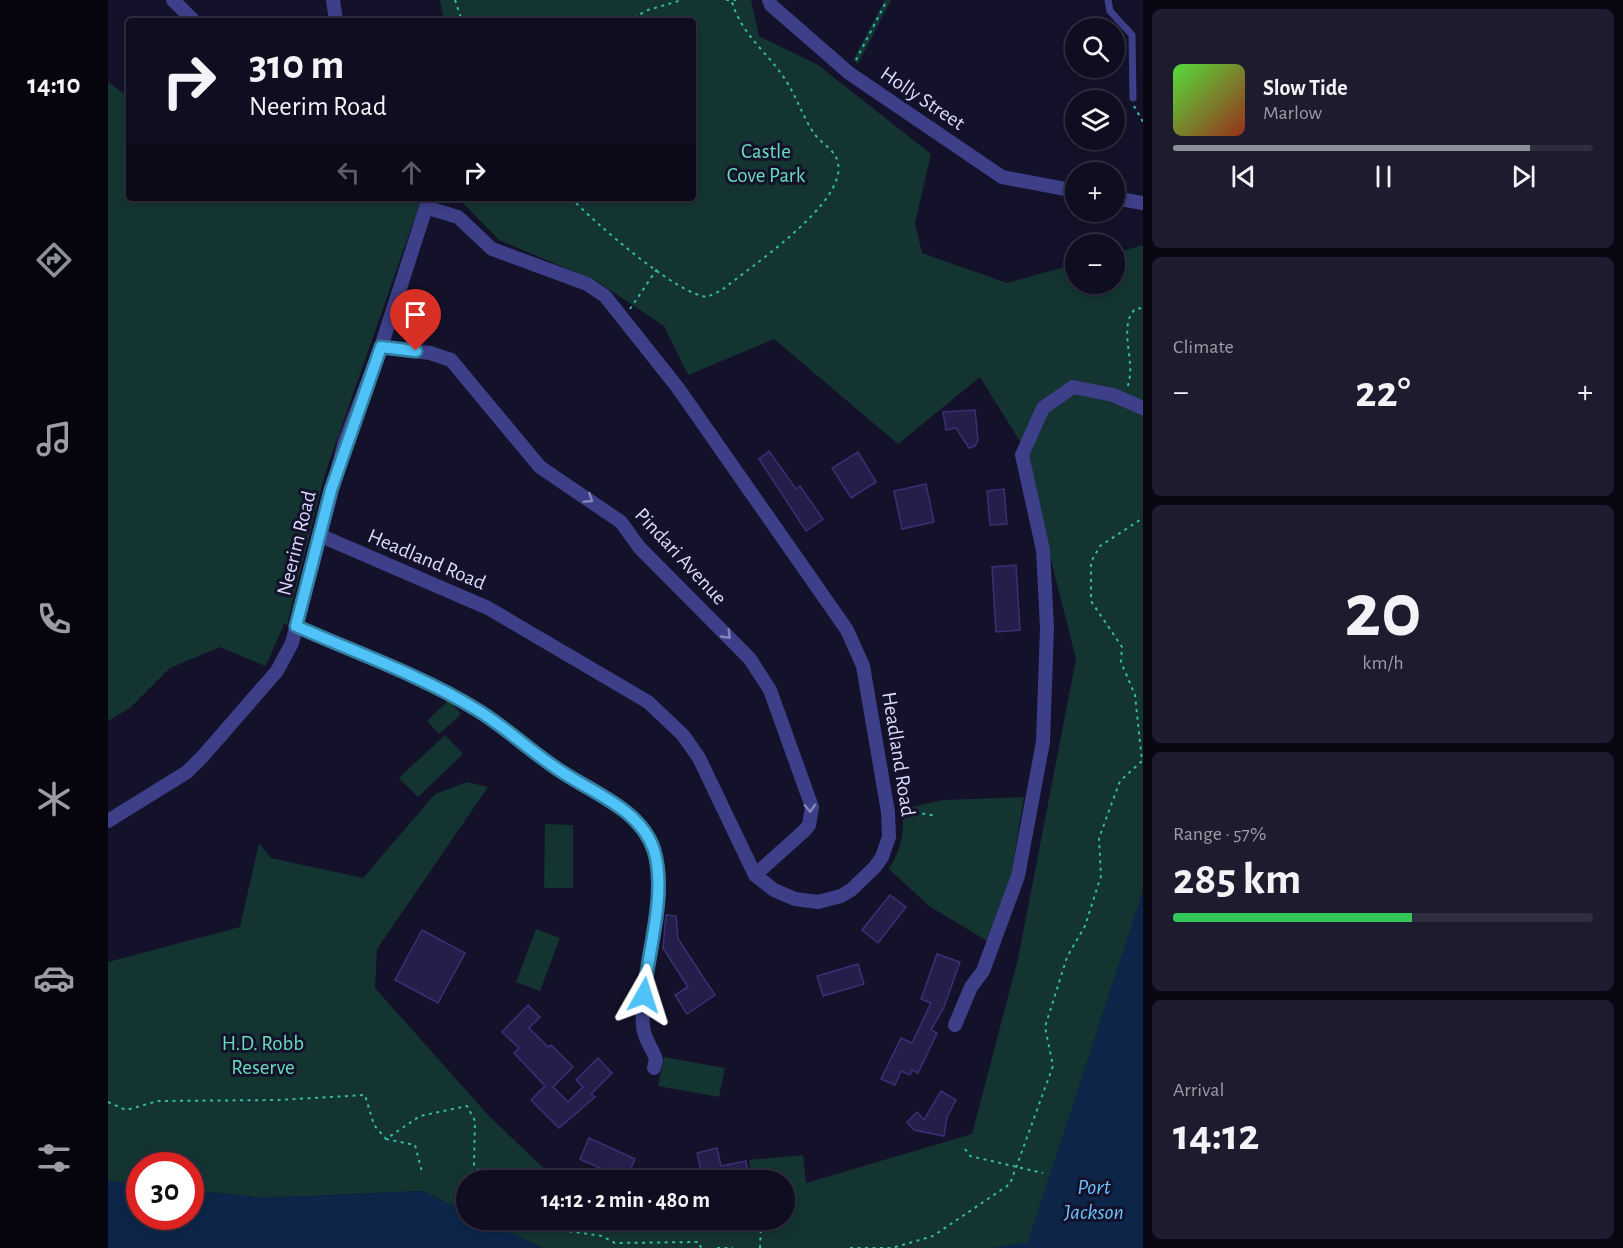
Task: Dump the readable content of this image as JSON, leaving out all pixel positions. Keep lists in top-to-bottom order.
{
  "streets": {
    "street": [
      "Holly Street",
      "Neerim Road",
      "Pindari Avenue",
      "Headland Road"
    ]
  },
  "crossings": [
    ["Neerim Road", "Pindari Avenue"],
    ["Neerim Road", "Headland Road"],
    ["Pindari Avenue", "Headland Road"]
  ],
  "one_way": ["Pindari Avenue"],
  "water": ["Port Jackson"],
  "parks": ["Castle Cove Park", "H.D. Robb Reserve"],
  "page": {
    "tabs": "14:10",
    "map_buttons": ["+", "−"],
    "turn": ["310 m", "Neerim Road"],
    "song": ["Slow Tide", "Marlow"],
    "tile": [
      "Climate",
      ["20", "km/h"],
      ["Range · 57%", "285 km"],
      ["Arrival", "14:12"]
    ],
    "heat": ["−", "22°", "+"],
    "limit": "30",
    "trip": "14:12 · 2 min · 480 m"
  }
}
